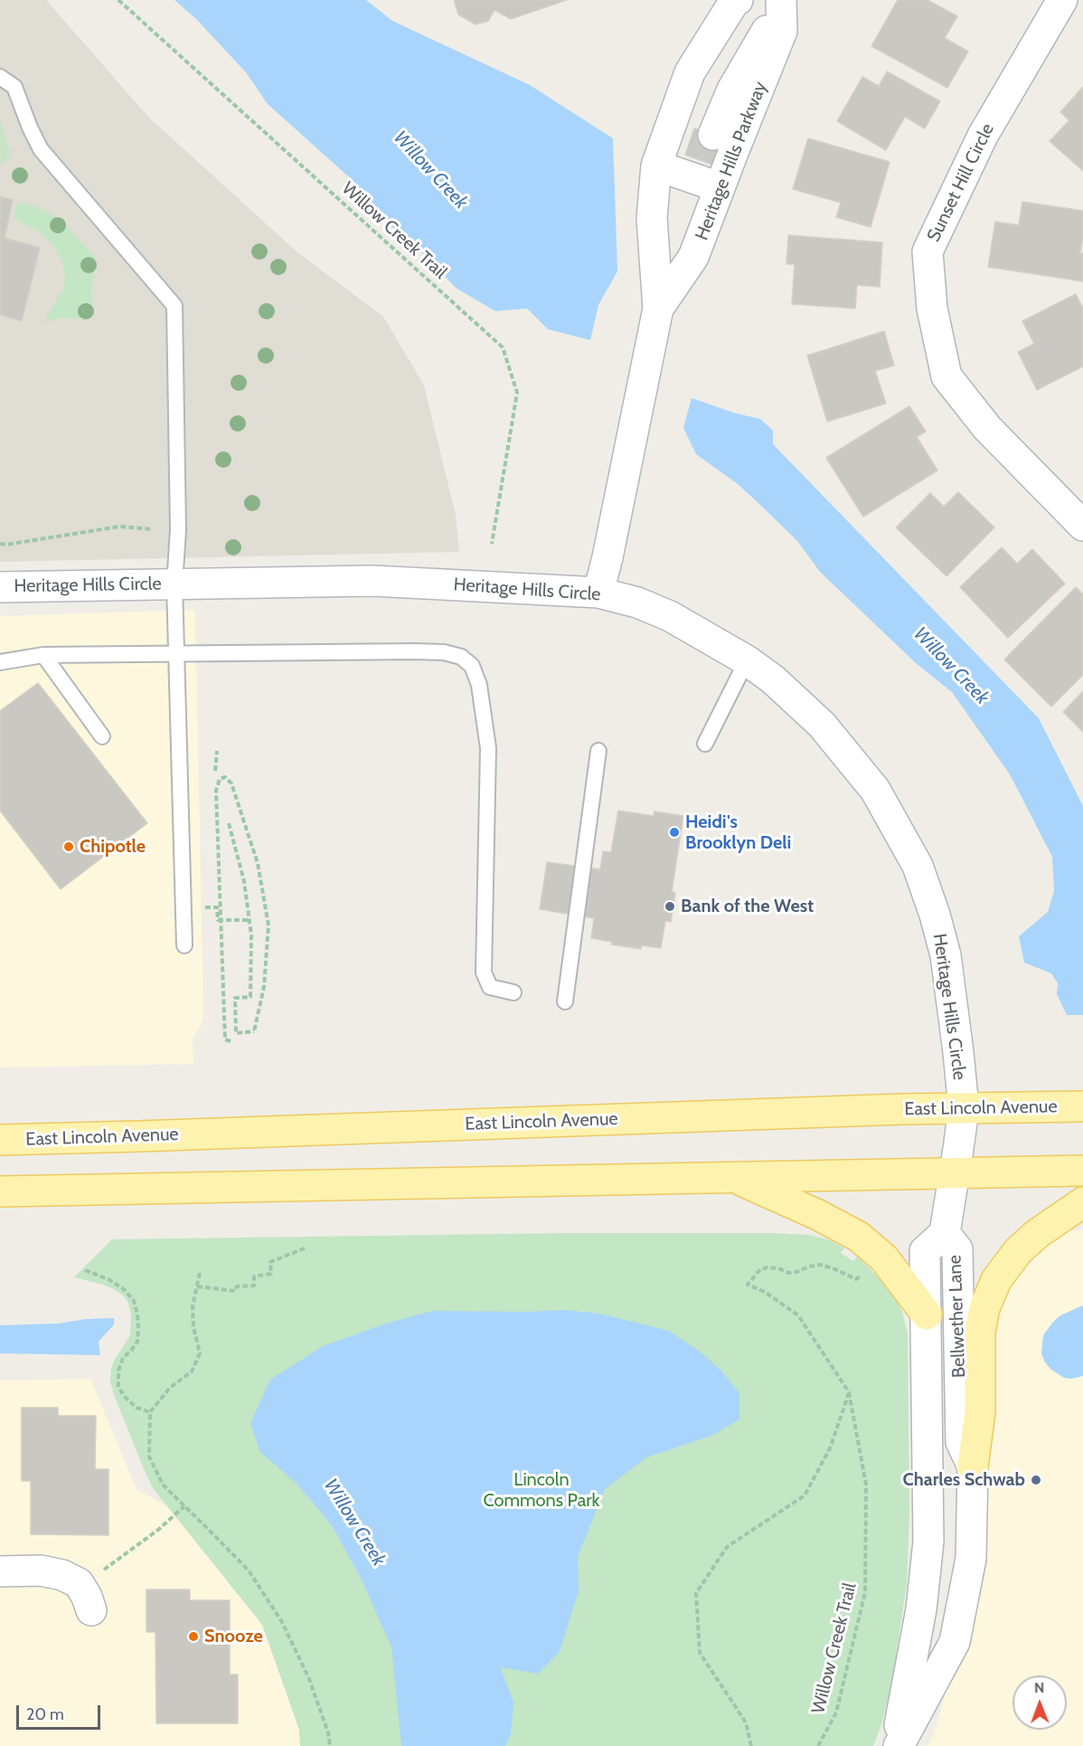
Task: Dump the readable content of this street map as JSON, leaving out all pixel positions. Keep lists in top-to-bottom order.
{
  "streets": {
    "main road": ["East Lincoln Avenue"],
    "street": [
      "Heritage Hills Parkway",
      "Sunset Hill Circle",
      "Heritage Hills Circle",
      "Bellwether Lane"
    ],
    "path": ["Willow Creek Trail"]
  },
  "crossings": [
    ["Heritage Hills Parkway", "Heritage Hills Circle"],
    ["Heritage Hills Circle", "East Lincoln Avenue"],
    ["Heritage Hills Circle", "Bellwether Lane"]
  ],
  "water": ["Willow Creek"],
  "parks": ["Lincoln Commons Park"],
  "places": [
    "Heidi's Brooklyn Deli",
    "Chipotle",
    "Bank of the West",
    "Charles Schwab",
    "Snooze"
  ],
  "scale_bar": "20 m",
  "north": "top"
}
